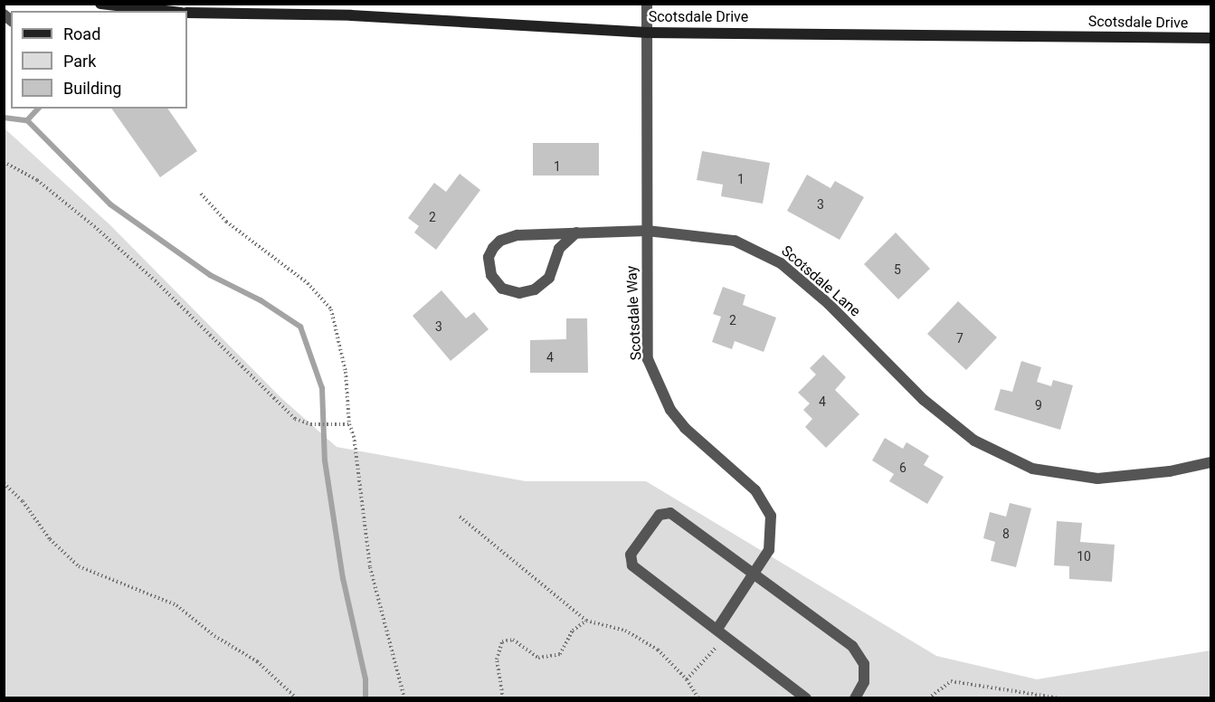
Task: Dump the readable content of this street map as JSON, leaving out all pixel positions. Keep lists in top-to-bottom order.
{
  "streets": {
    "street": ["Scotsdale Drive", "Scotsdale Lane", "Scotsdale Way"]
  },
  "crossings": [
    ["Scotsdale Lane", "Scotsdale Way"]
  ],
  "house_numbers": [
    "1",
    "1",
    "3",
    "2",
    "5",
    "2",
    "3",
    "7",
    "4",
    "4",
    "9",
    "6",
    "8",
    "10"
  ],
  "legend": ["Road", "Park", "Building"]
}
